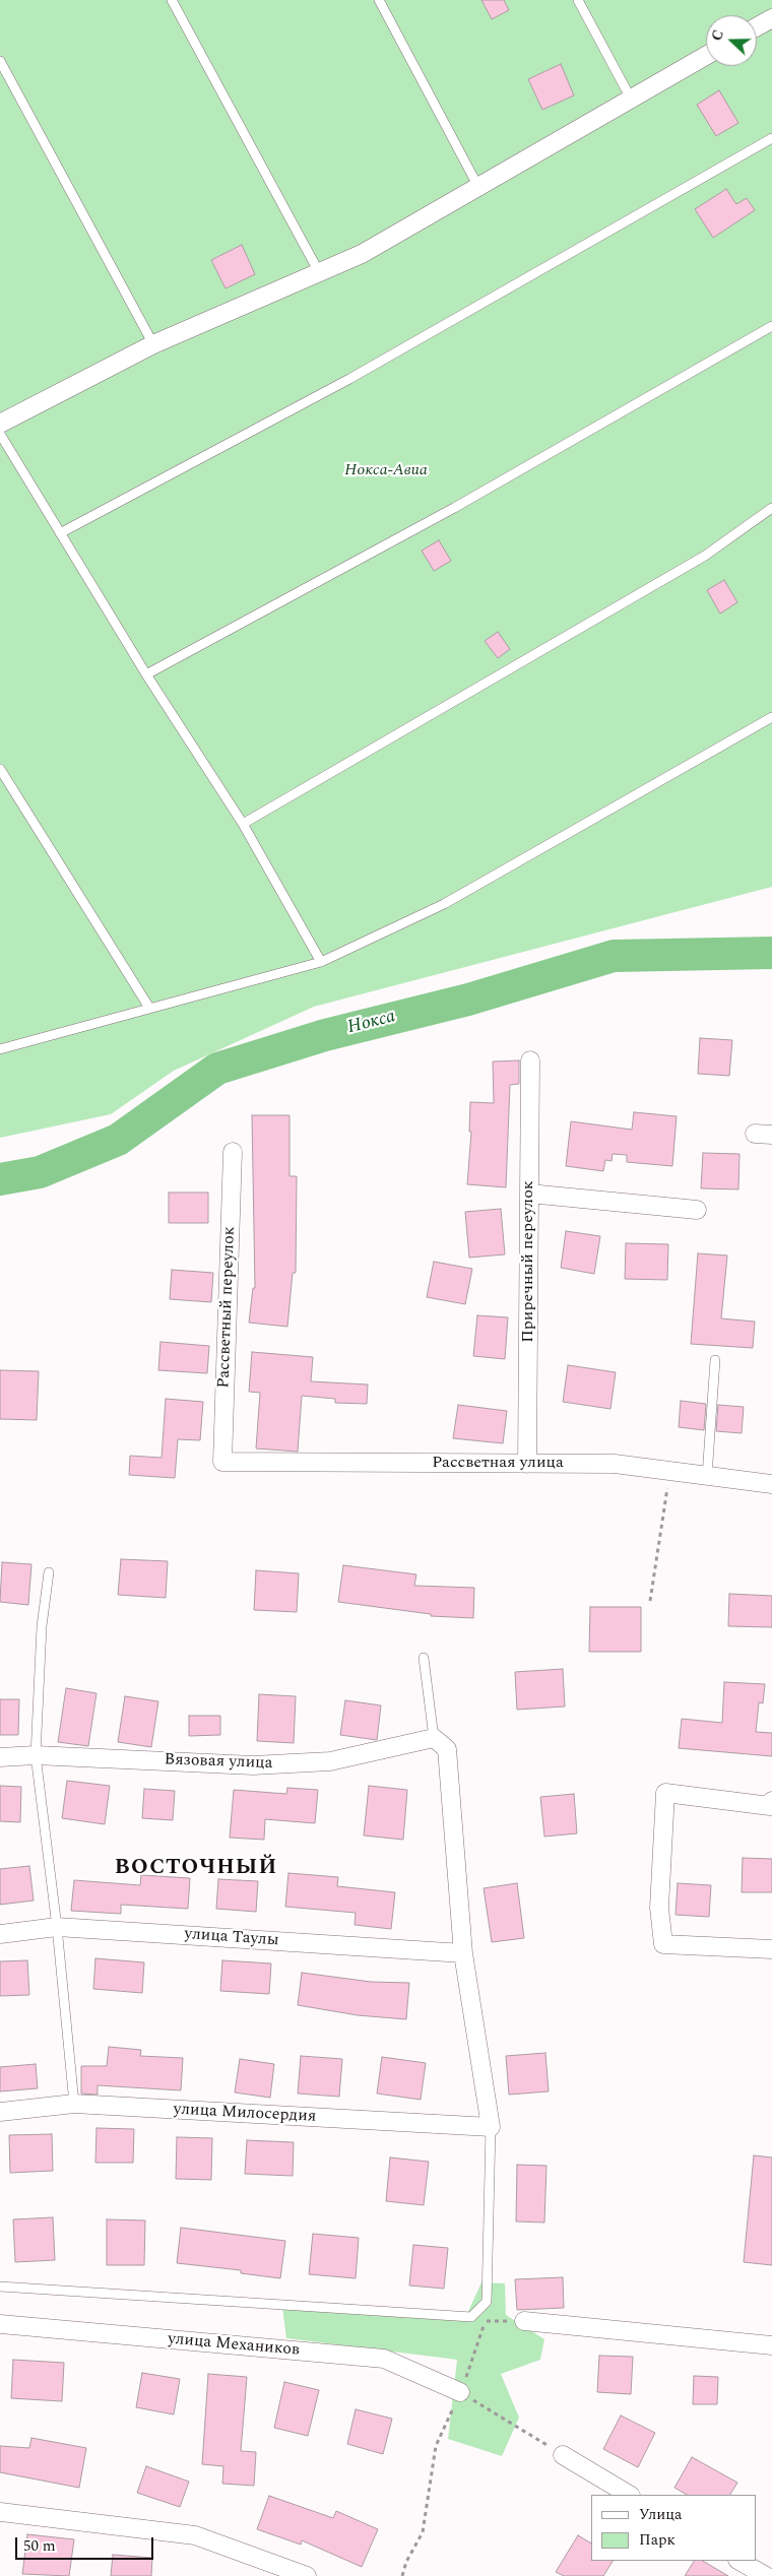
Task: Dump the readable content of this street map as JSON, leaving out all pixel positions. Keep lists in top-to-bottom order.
{
  "streets": {
    "street": [
      "Приречный переулок",
      "Рассветный переулок",
      "Рассветная улица",
      "Вязовая улица",
      "улица Таулы",
      "улица Милосердия",
      "улица Механиков"
    ]
  },
  "crossings": [
    ["Приречный переулок", "Рассветная улица"],
    ["Рассветный переулок", "Рассветная улица"]
  ],
  "districts": ["ВОСТОЧНЫЙ"],
  "water": ["Нокса"],
  "parks": ["Нокса-Авиа"],
  "legend": ["Улица", "Парк"],
  "scale_bar": "50 m",
  "north": "left"
}
